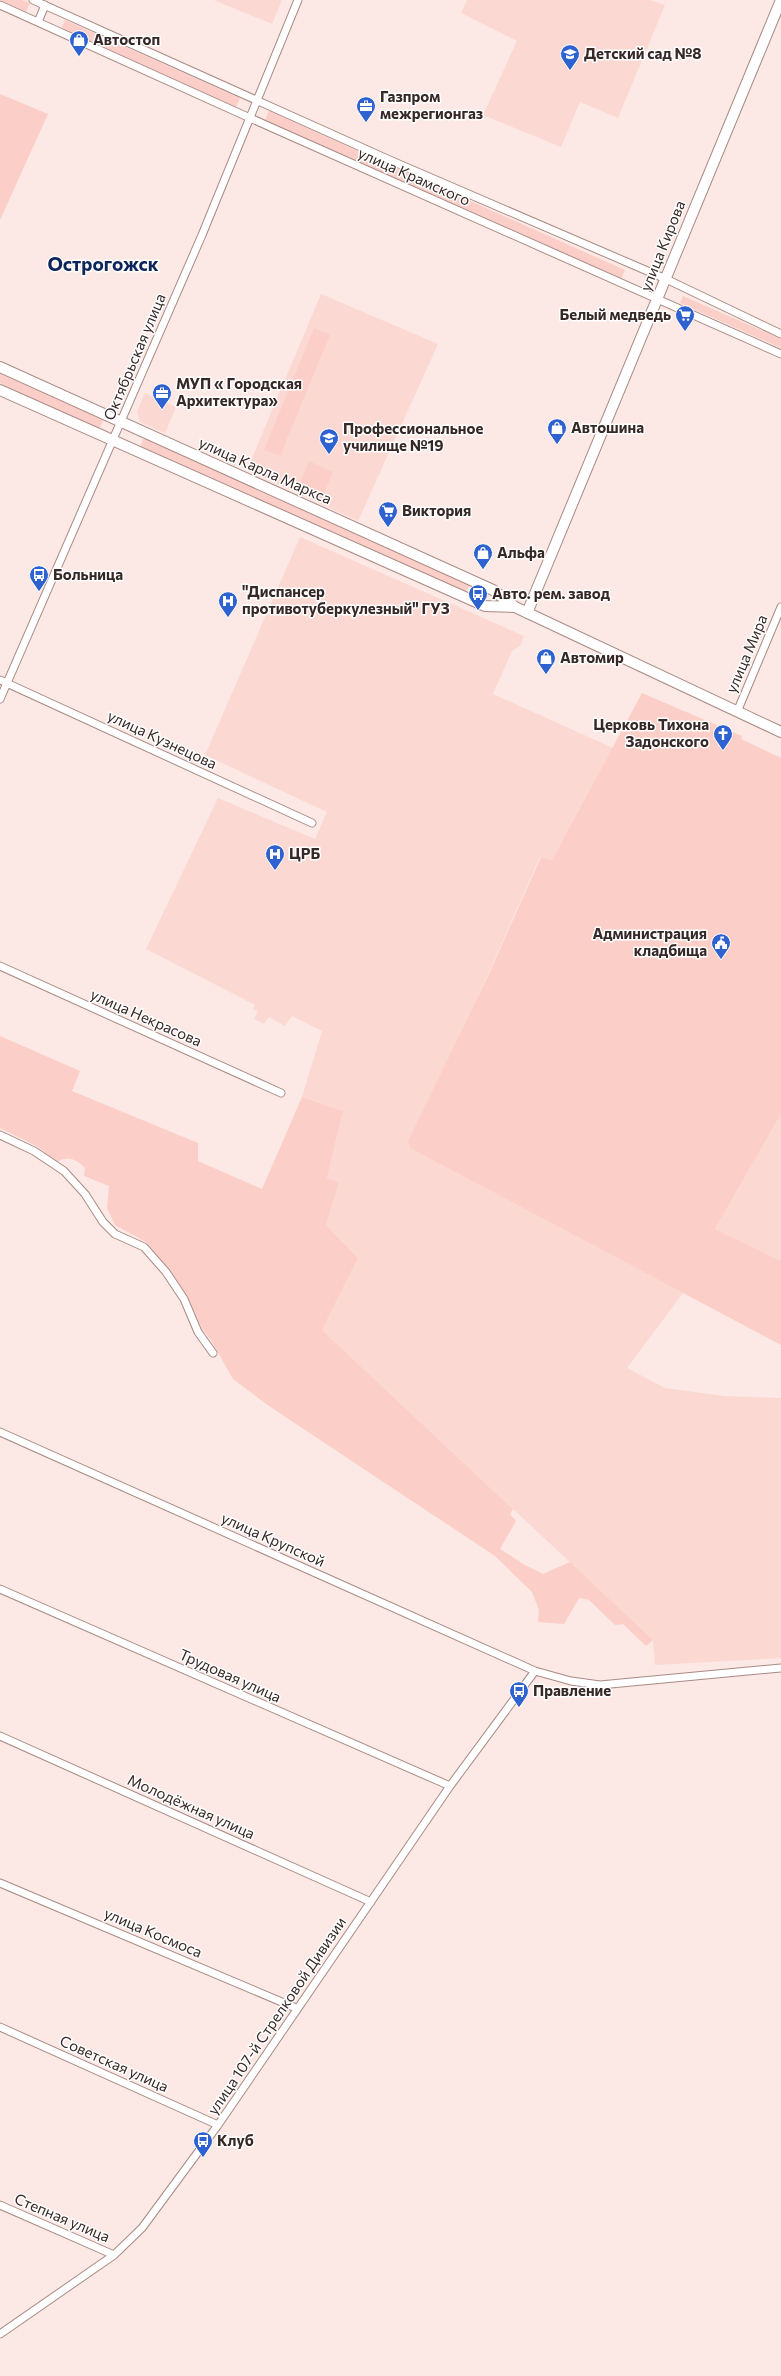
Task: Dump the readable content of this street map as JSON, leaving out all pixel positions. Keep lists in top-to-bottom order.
{
  "streets": {
    "main road": ["улица Кирова", "улица Карла Маркса"],
    "street": [
      "улица Крамского",
      "Октябрьская улица",
      "улица Мира",
      "улица Кузнецова",
      "улица Некрасова",
      "улица Крупской",
      "Трудовая улица",
      "Молодёжная улица",
      "улица Космоса",
      "улица 107-й Стрелковой Дивизии",
      "Советская улица",
      "Степная улица"
    ]
  },
  "crossings": [
    ["улица Крамского", "улица Кирова"],
    ["улица Крамского", "Октябрьская улица"],
    ["улица Кирова", "улица Карла Маркса"],
    ["Октябрьская улица", "улица Карла Маркса"],
    ["Октябрьская улица", "улица Кузнецова"],
    ["улица Карла Маркса", "улица Мира"],
    ["улица Крупской", "улица 107-й Стрелковой Дивизии"],
    ["Трудовая улица", "улица 107-й Стрелковой Дивизии"],
    ["Молодёжная улица", "улица 107-й Стрелковой Дивизии"],
    ["улица Космоса", "улица 107-й Стрелковой Дивизии"],
    ["улица 107-й Стрелковой Дивизии", "Советская улица"],
    ["улица 107-й Стрелковой Дивизии", "Степная улица"]
  ],
  "districts": ["Острогожск"],
  "places": {
    "shop": [
      "Автостоп",
      "Автошина",
      "Альфа",
      "Автомир"
    ],
    "school or university": ["Детский сад №8", "Профессиональное училище №19"],
    "office": ["Газпром межрегионгаз", "МУП « Городская Архитектура»"],
    "supermarket": ["Белый медведь", "Виктория"],
    "bus stop": [
      "Больница",
      "Авто. рем. завод",
      "Правление",
      "Клуб"
    ],
    "hospital": ["\"Диспансер противотуберкулезный\" ГУЗ", "ЦРБ"],
    "church": ["Церковь Тихона Задонского"],
    "public building": ["Администрация кладбища"]
  }
}
